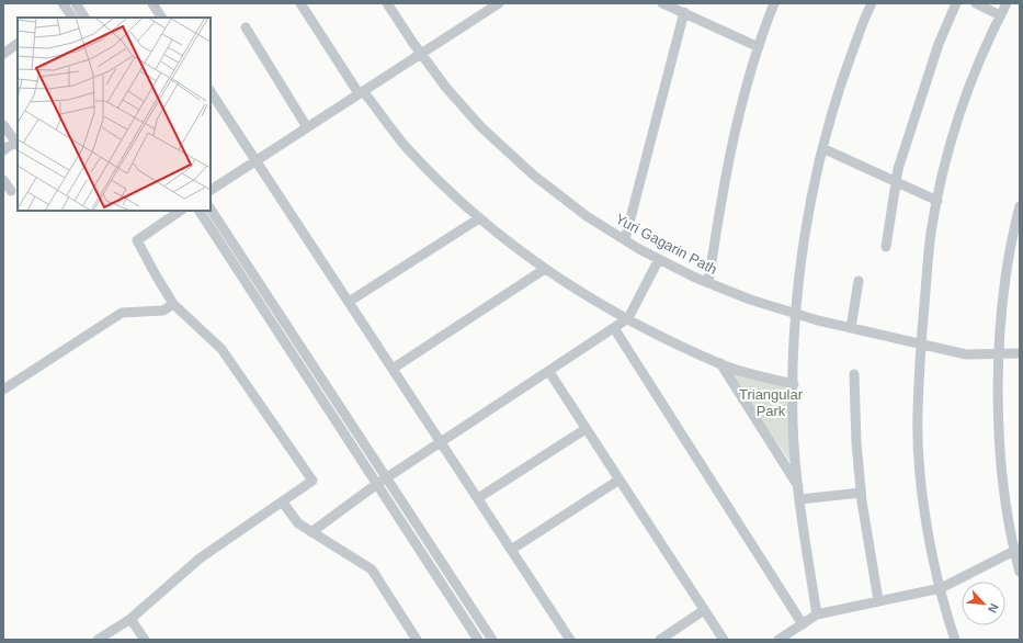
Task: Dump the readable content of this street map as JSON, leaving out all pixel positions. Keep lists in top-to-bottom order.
{
  "streets": {
    "street": ["Yuri Gagarin Path"]
  },
  "parks": ["Triangular Park"],
  "north": "bottom right"
}
